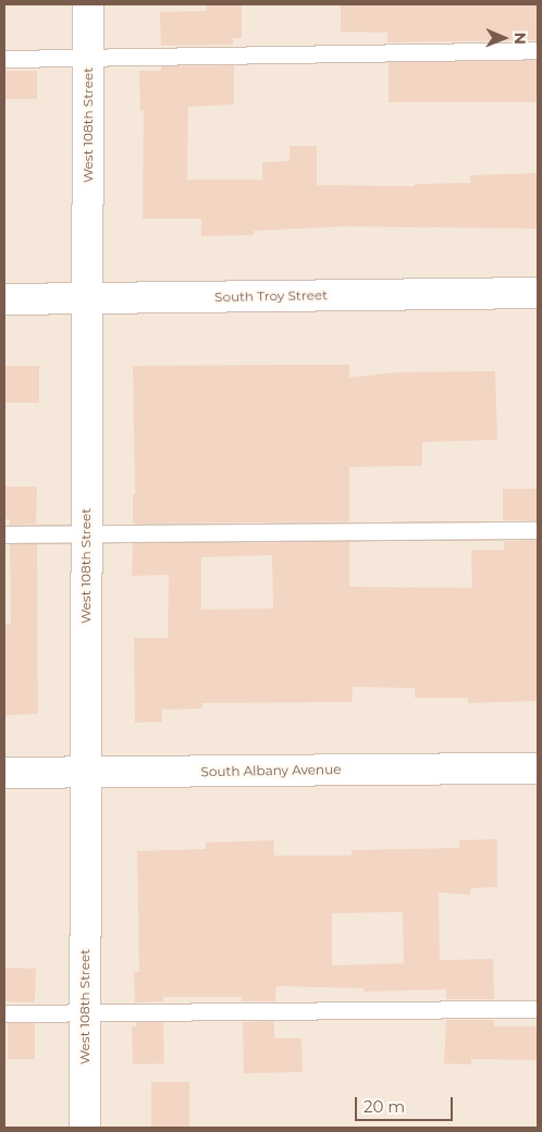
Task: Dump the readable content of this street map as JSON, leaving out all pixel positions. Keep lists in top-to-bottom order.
{
  "streets": {
    "street": ["West 108th Street", "South Troy Street", "South Albany Avenue"]
  },
  "crossings": [
    ["West 108th Street", "South Troy Street"],
    ["West 108th Street", "South Albany Avenue"]
  ],
  "scale_bar": "20 m",
  "north": "right"
}
